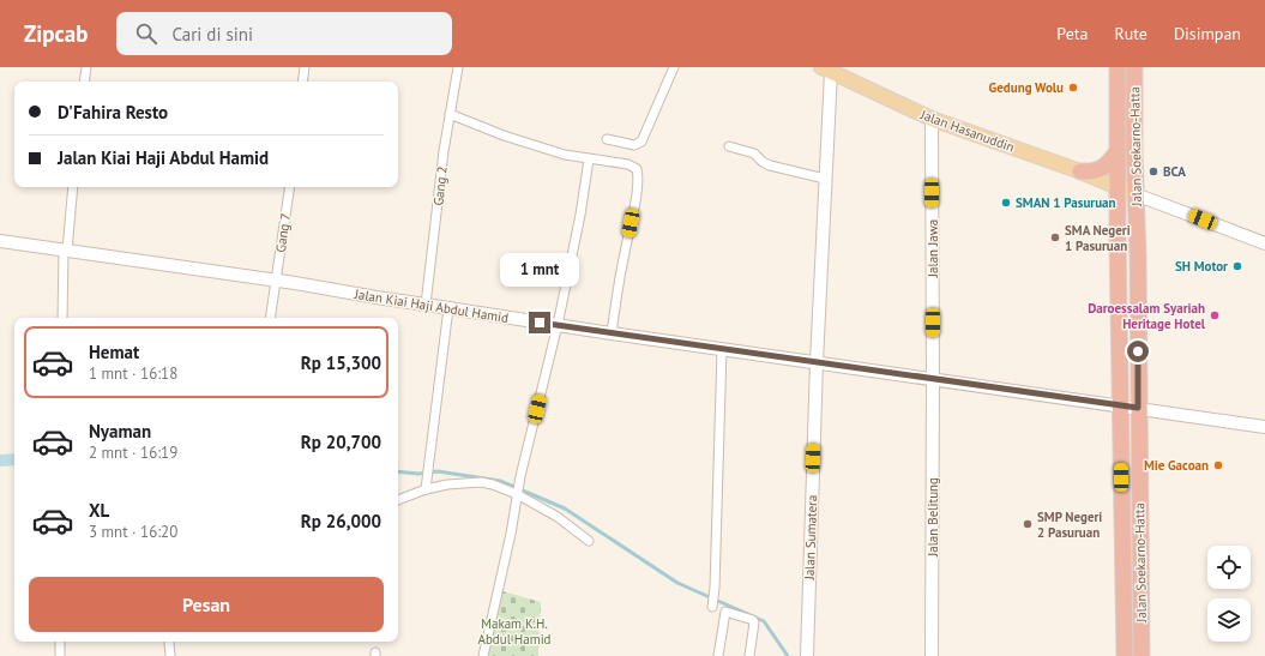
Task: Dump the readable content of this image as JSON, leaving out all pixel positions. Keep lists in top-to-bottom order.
{
  "streets": {
    "highway": ["Jalan Soekarno-Hatta"],
    "main road": ["Jalan Hasanuddin"],
    "street": [
      "Gang 2",
      "Gang 7",
      "Jalan Jawa",
      "Jalan Kiai Haji Abdul Hamid",
      "Jalan Belitung",
      "Jalan Sumatera"
    ]
  },
  "crossings": [
    ["Jalan Hasanuddin", "Jalan Soekarno-Hatta"],
    ["Jalan Hasanuddin", "Jalan Jawa"],
    ["Jalan Hasanuddin", "Jalan Sumatera"],
    ["Jalan Soekarno-Hatta", "Jalan Kiai Haji Abdul Hamid"],
    ["Gang 2", "Jalan Kiai Haji Abdul Hamid"],
    ["Gang 7", "Jalan Kiai Haji Abdul Hamid"],
    ["Jalan Jawa", "Jalan Kiai Haji Abdul Hamid"],
    ["Jalan Jawa", "Jalan Belitung"],
    ["Jalan Kiai Haji Abdul Hamid", "Jalan Belitung"],
    ["Jalan Kiai Haji Abdul Hamid", "Jalan Sumatera"]
  ],
  "parks": ["Makam K.H. Abdul Hamid"],
  "places": [
    "Gedung Wolu",
    "BCA",
    "SMAN 1 Pasuruan",
    "SMA Negeri 1 Pasuruan",
    "SH Motor",
    "Daroessalam Syariah Heritage Hotel",
    "Mie Gacoan",
    "SMP Negeri 2 Pasuruan"
  ],
  "page": {
    "header": "Zipcab",
    "search": "Cari di sini",
    "nav": ["Peta", "Rute", "Disimpan"],
    "banner": ["D'Fahira Resto", "Jalan Kiai Haji Abdul Hamid"],
    "bubble": "1 mnt",
    "list": [
      {
        "name": "Hemat",
        "note": "1 mnt · 16:18",
        "value": "Rp 15,300"
      },
      {
        "name": "Nyaman",
        "note": "2 mnt · 16:19",
        "value": "Rp 20,700"
      },
      {
        "name": "XL",
        "note": "3 mnt · 16:20",
        "value": "Rp 26,000"
      }
    ],
    "buttons": "Pesan"
  }
}
